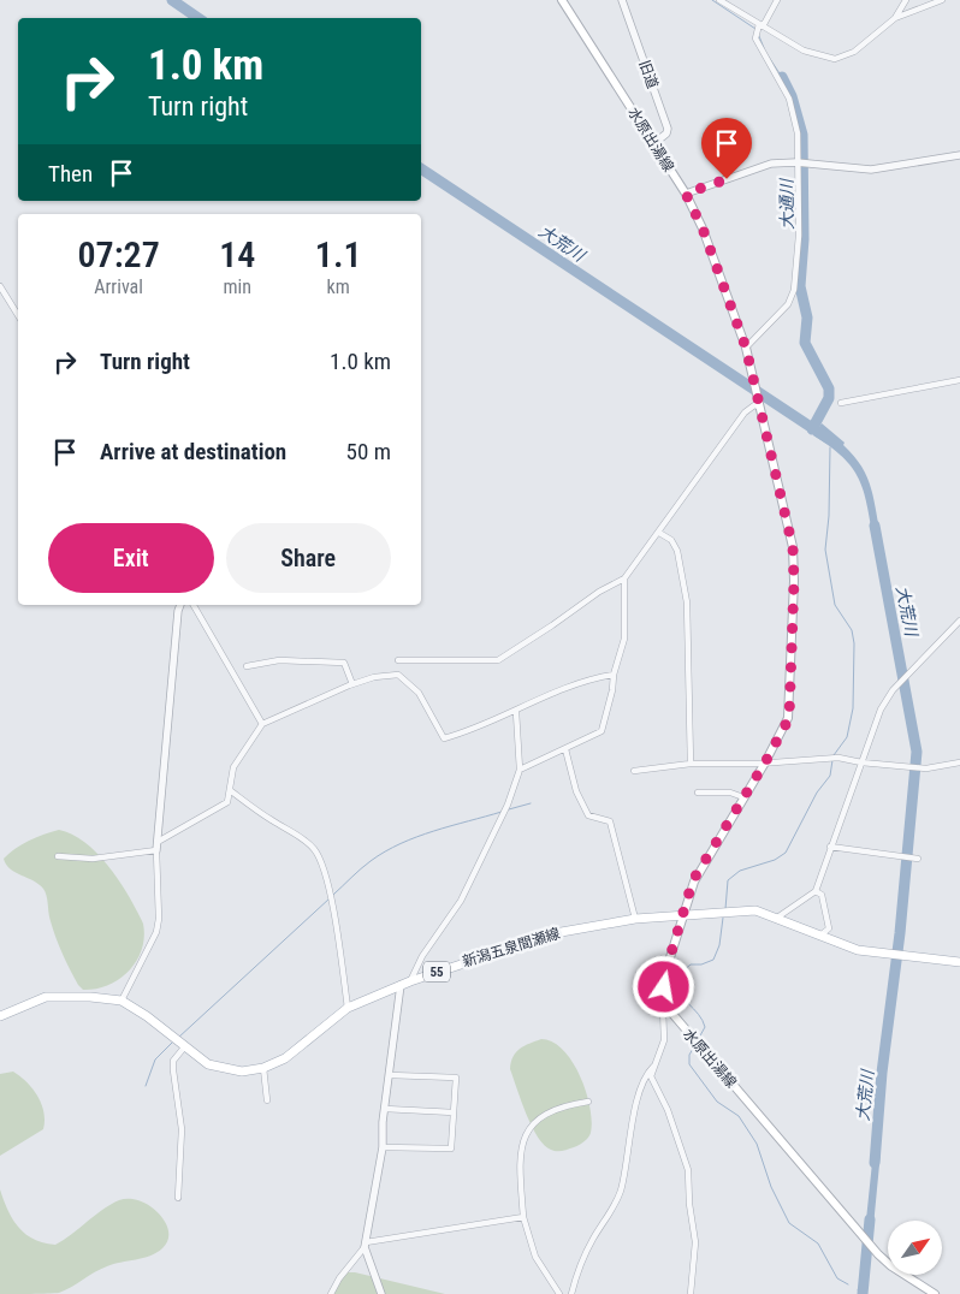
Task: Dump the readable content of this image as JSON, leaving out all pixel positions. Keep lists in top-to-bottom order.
{
  "streets": {
    "main road": ["水原出湯線", "新潟五泉間瀬線", "55"],
    "street": ["旧道"]
  },
  "crossings": [
    ["旧道", "水原出湯線"],
    ["水原出湯線", "新潟五泉間瀬線"]
  ],
  "water": ["大通川", "大荒川"],
  "north": "top right",
  "page": {
    "turn": ["1.0 km", "Turn right"],
    "then": "Then",
    "eta": [
      "07:27",
      "Arrival",
      "14",
      "min",
      "1.1",
      "km"
    ],
    "list": [
      {
        "name": "Turn right",
        "value": "1.0 km"
      },
      {
        "name": "Arrive at destination",
        "value": "50 m"
      }
    ],
    "buttons": ["Exit", "Share"]
  }
}
